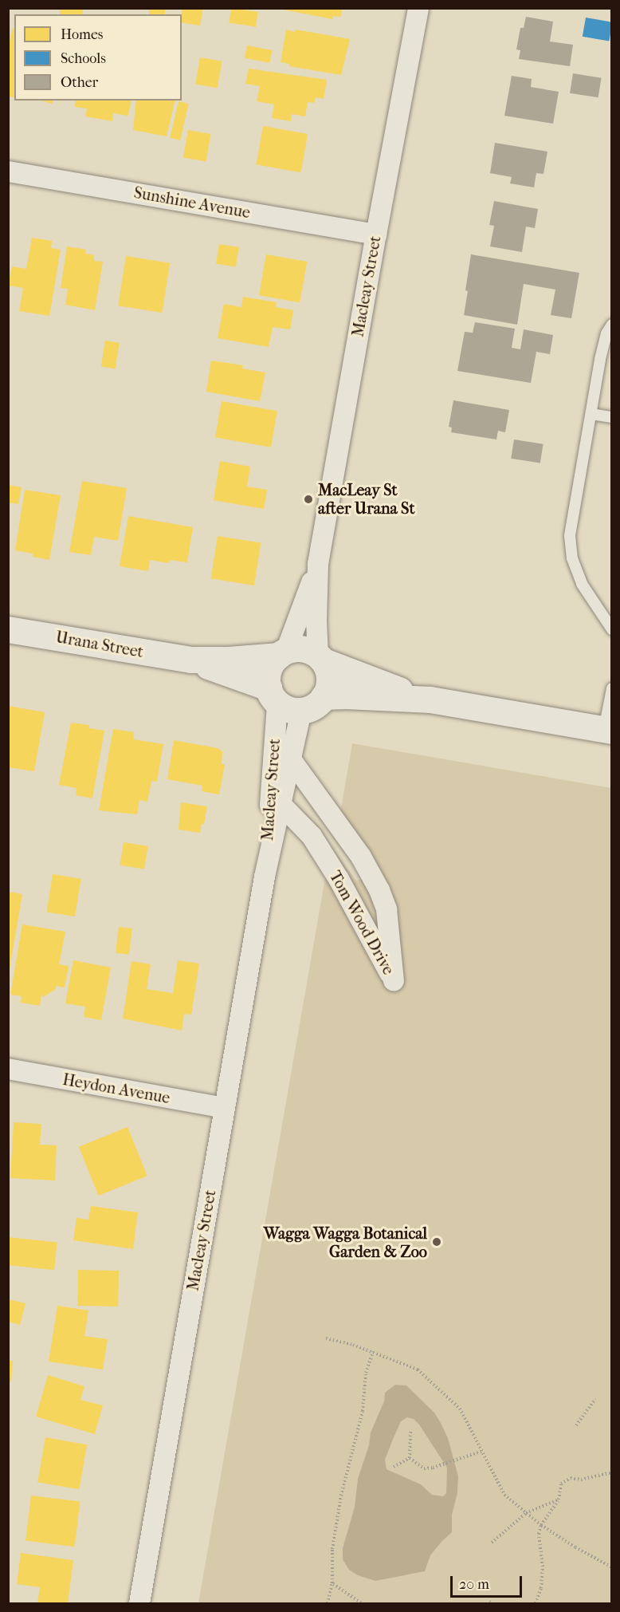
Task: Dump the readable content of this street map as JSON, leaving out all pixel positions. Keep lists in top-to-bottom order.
{
  "streets": {
    "street": [
      "Sunshine Avenue",
      "Macleay Street",
      "Urana Street",
      "Tom Wood Drive",
      "Heydon Avenue"
    ]
  },
  "crossings": [
    ["Sunshine Avenue", "Macleay Street"],
    ["Macleay Street", "Urana Street"],
    ["Macleay Street", "Tom Wood Drive"],
    ["Macleay Street", "Heydon Avenue"]
  ],
  "places": ["MacLeay St after Urana St", "Wagga Wagga Botanical Garden & Zoo"],
  "legend": ["Homes", "Schools", "Other"],
  "scale_bar": "20 m"
}
